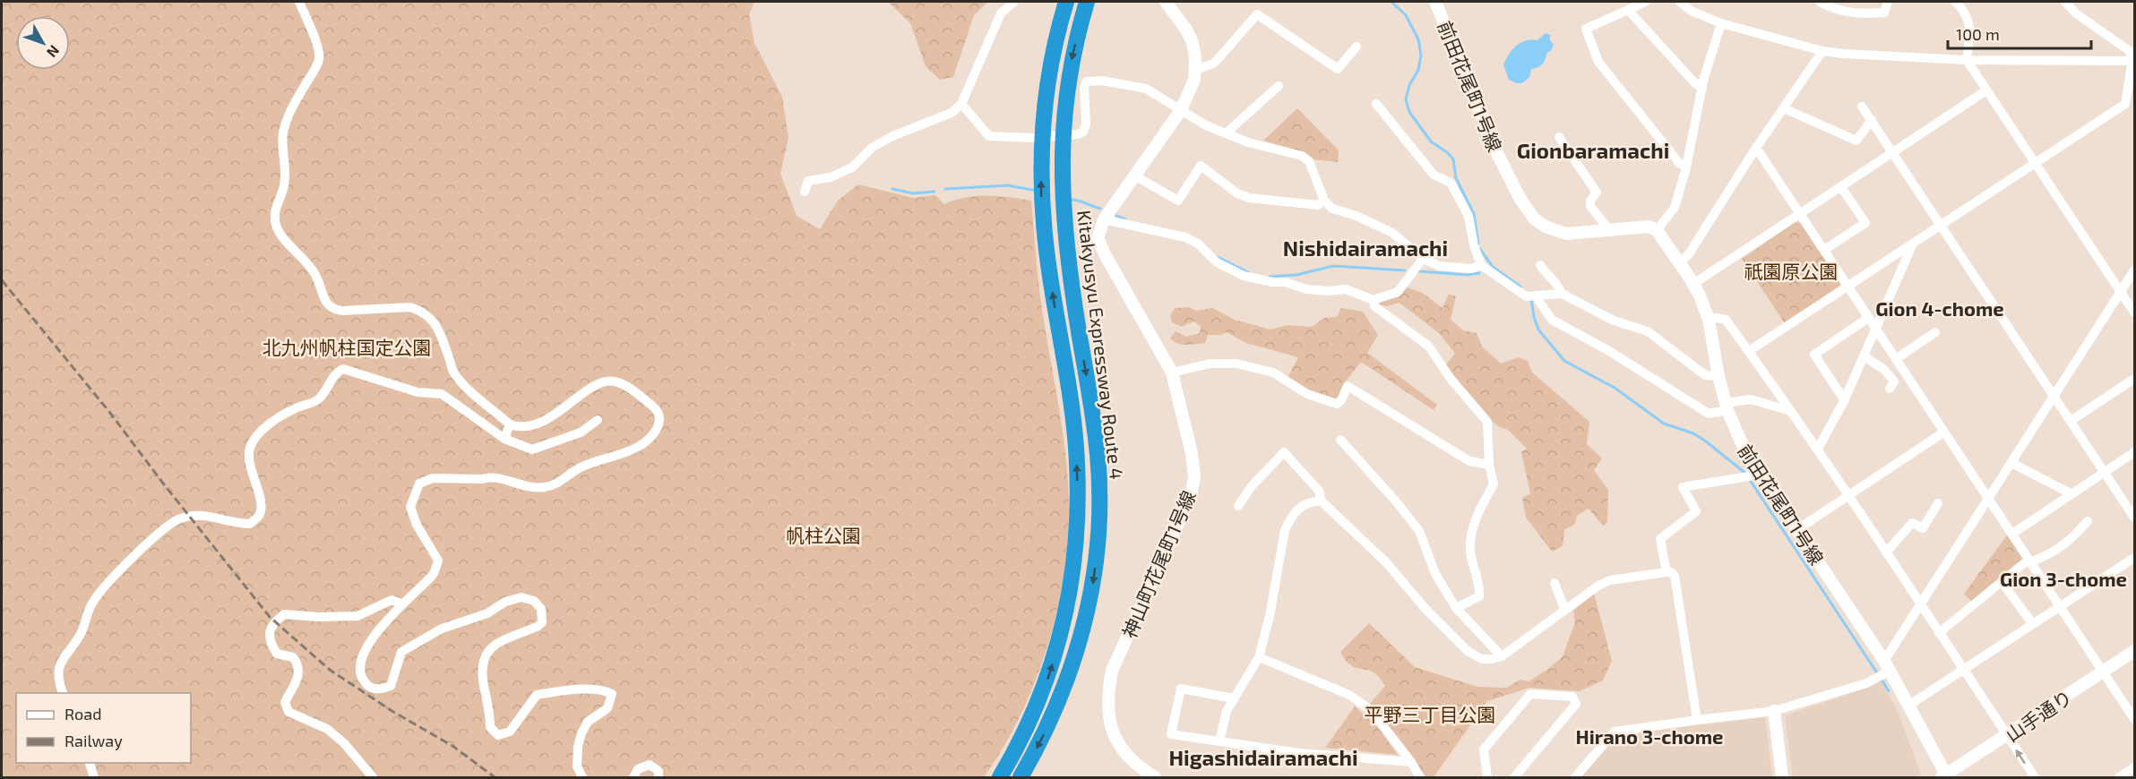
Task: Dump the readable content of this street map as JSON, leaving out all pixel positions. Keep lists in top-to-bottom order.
{
  "streets": {
    "highway": ["Kitakyusyu Expressway Route 4"],
    "street": ["前田花尾町1号線", "神山町花尾町1号線", "山手通り"]
  },
  "crossings": [
    ["前田花尾町1号線", "山手通り"]
  ],
  "districts": [
    "Gionbaramachi",
    "Nishidairamachi",
    "Gion 4-chome",
    "Gion 3-chome",
    "Hirano 3-chome",
    "Higashidairamachi"
  ],
  "parks": [
    "祇園原公園",
    "北九州帆柱国定公園",
    "帆柱公園",
    "平野三丁目公園"
  ],
  "legend": ["Road", "Railway"],
  "scale_bar": "100 m",
  "north": "bottom right"
}
